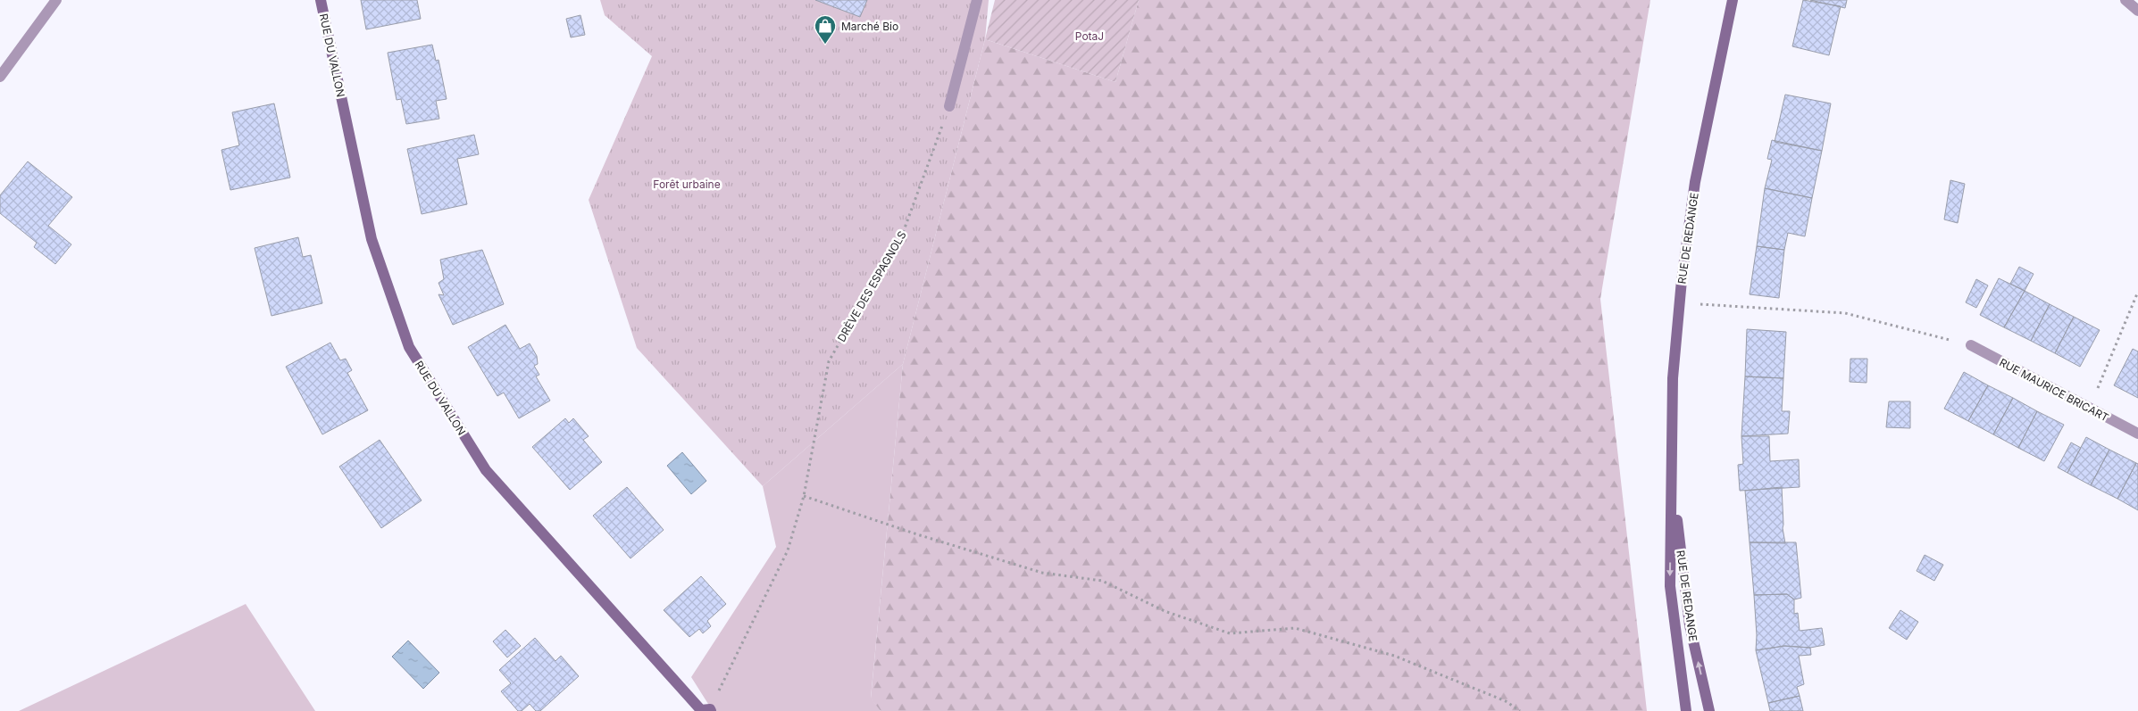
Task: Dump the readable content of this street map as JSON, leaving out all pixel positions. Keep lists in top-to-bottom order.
{
  "streets": {
    "main road": ["RUE DU VALLON", "RUE DE REDANGE"],
    "street": ["RUE MAURICE BRICART"],
    "path": ["DRÈVE DES ESPAGNOLS"]
  },
  "crossings": [
    ["RUE DU VALLON", "DRÈVE DES ESPAGNOLS"]
  ],
  "parks": ["PotaJ", "Forêt urbaine"],
  "places": {
    "shop": ["Marché Bio"]
  }
}
